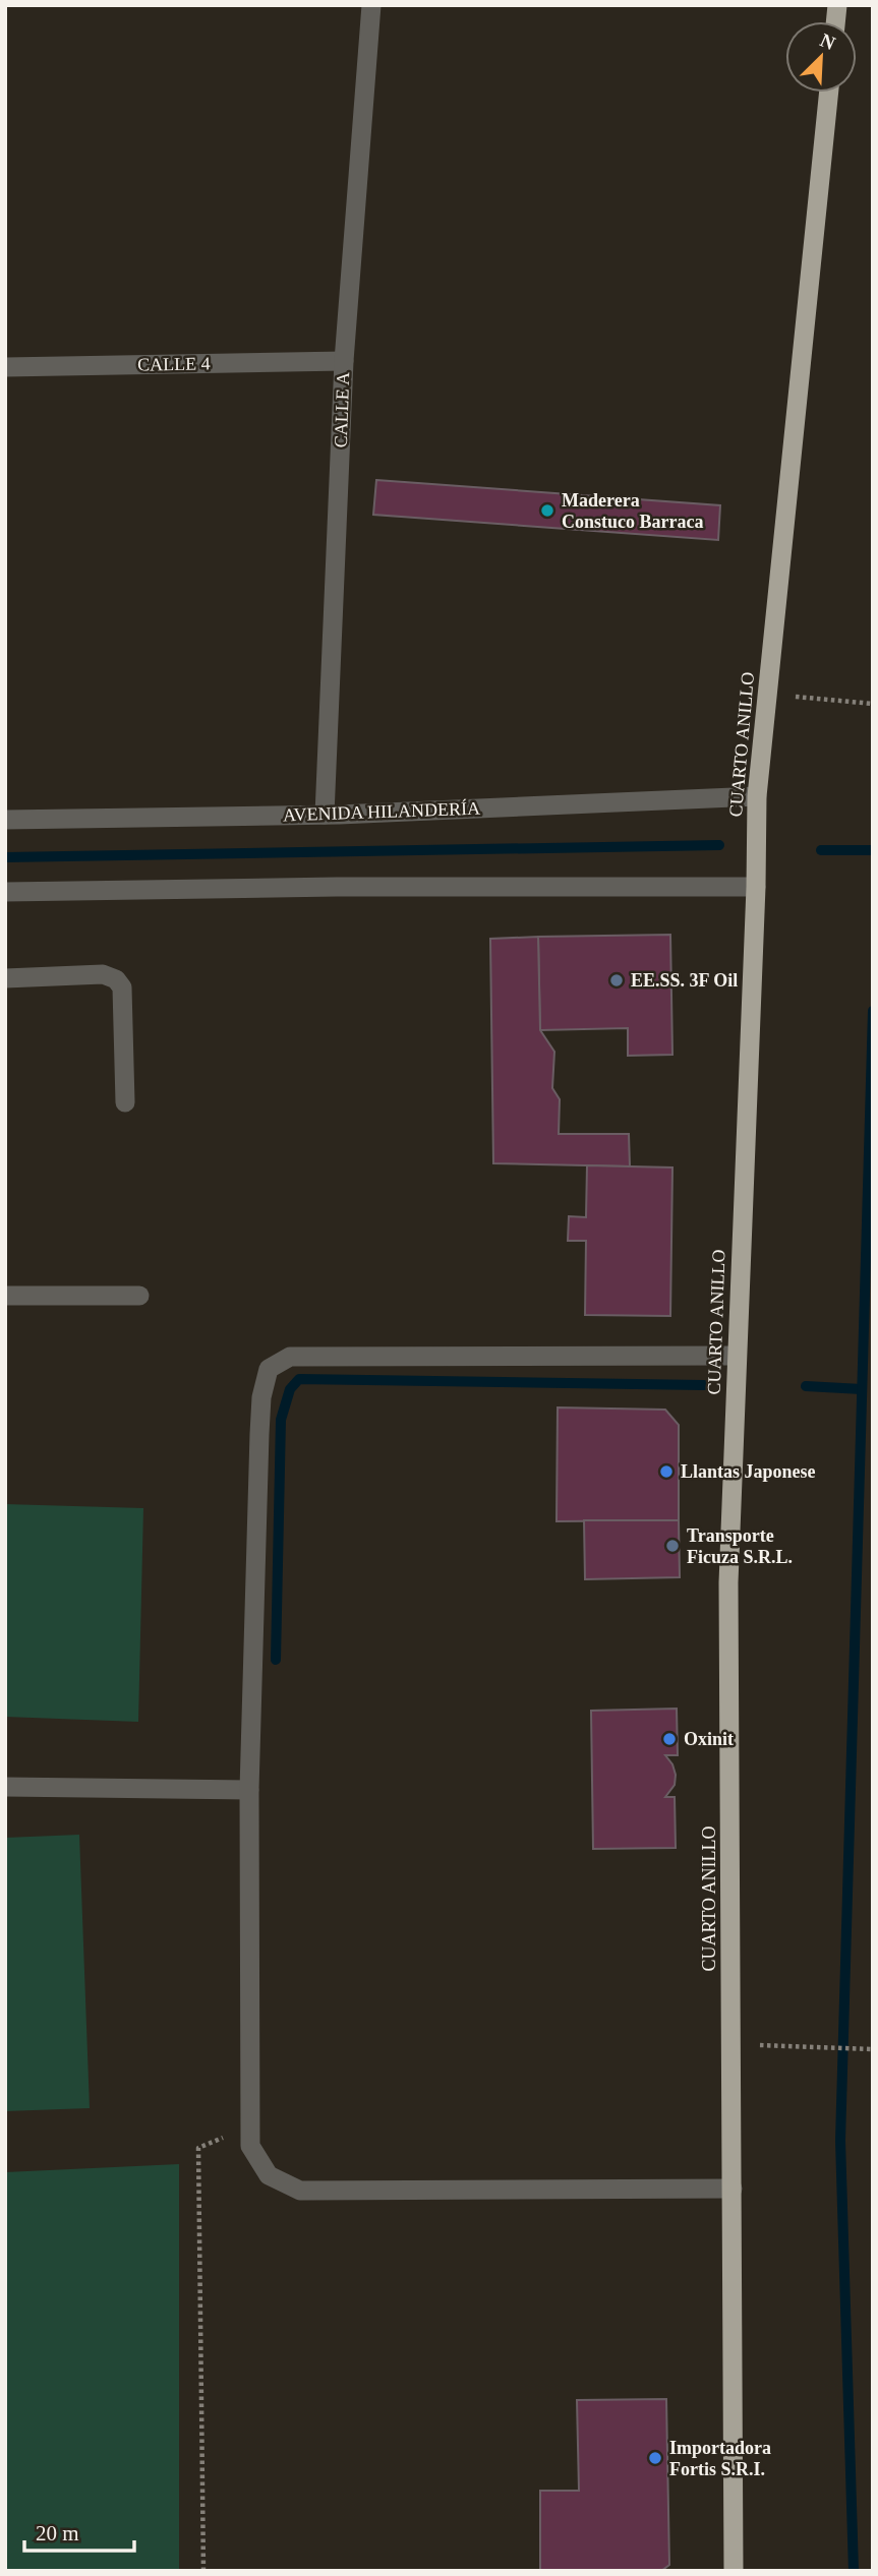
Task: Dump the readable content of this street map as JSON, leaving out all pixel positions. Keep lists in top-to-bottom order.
{
  "streets": {
    "highway": ["CUARTO ANILLO"],
    "street": ["CALLE 4", "CALLE A", "AVENIDA HILANDERÍA"]
  },
  "crossings": [
    ["CALLE 4", "CALLE A"],
    ["CALLE A", "AVENIDA HILANDERÍA"],
    ["CUARTO ANILLO", "AVENIDA HILANDERÍA"]
  ],
  "places": [
    "Maderera Constuco Barraca",
    "EE.SS. 3F Oil",
    "Llantas Japonese",
    "Transporte Ficuza S.R.L.",
    "Oxinit",
    "Importadora Fortis S.R.I."
  ],
  "scale_bar": "20 m",
  "north": "top right"
}
